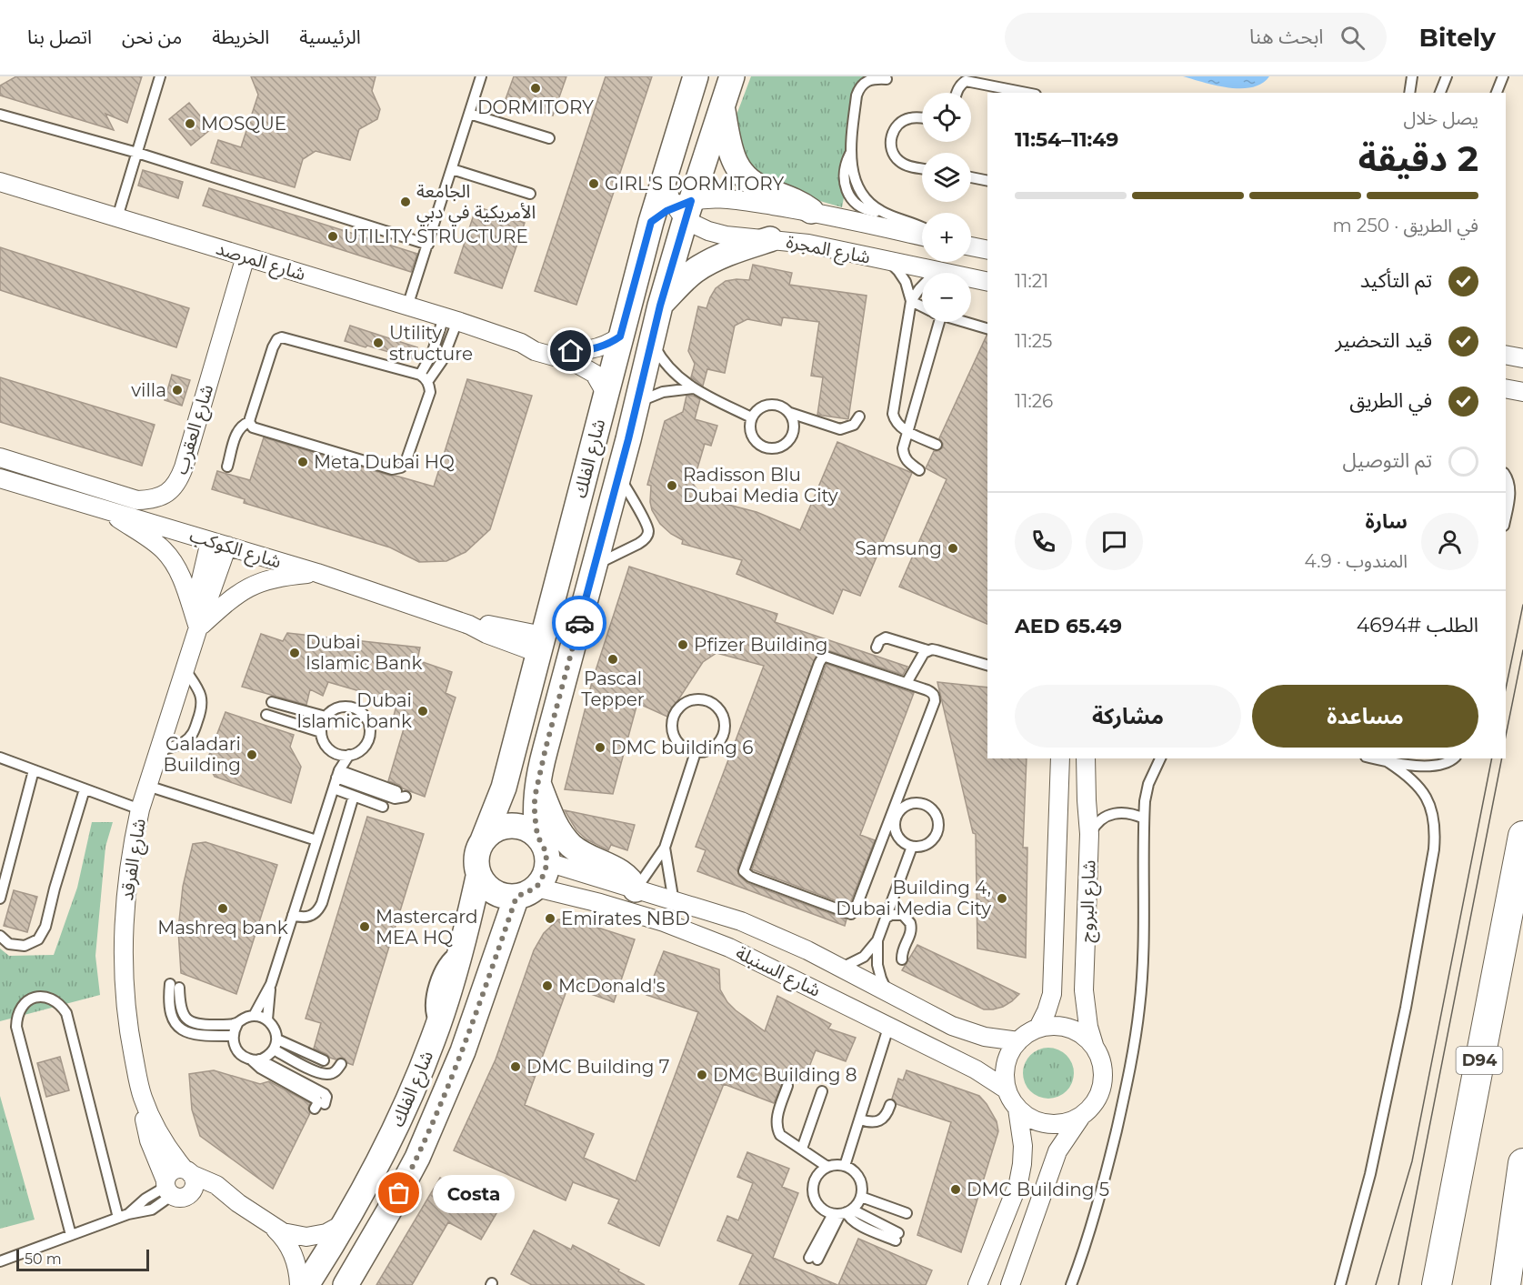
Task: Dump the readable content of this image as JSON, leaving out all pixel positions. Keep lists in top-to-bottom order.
{
  "streets": {
    "main road": ["D94"],
    "street": [
      "شارع المجرة",
      "شارع المرصد",
      "شارع العقرب",
      "شارع الفلك",
      "شارع الكوكب",
      "شارع الفرقد",
      "شارع البروج",
      "شارع السنبلة"
    ]
  },
  "crossings": [
    ["شارع المجرة", "شارع الفلك"],
    ["شارع المرصد", "شارع العقرب"],
    ["شارع المرصد", "شارع الفلك"],
    ["شارع الفلك", "شارع الكوكب"],
    ["شارع الفلك", "شارع السنبلة"],
    ["شارع الكوكب", "شارع الفرقد"],
    ["شارع البروج", "شارع السنبلة"]
  ],
  "places": [
    "DORMITORY",
    "MOSQUE",
    "GIRL'S DORMITORY",
    "الجامعة الأمريكية في دبي",
    "UTILITY STRUCTURE",
    "Utility structure",
    "villa",
    "Meta Dubai HQ",
    "Radisson Blu Dubai Media City",
    "Samsung",
    "Pfizer Building",
    "Dubai Islamic Bank",
    "Pascal Tepper",
    "Dubai Islamic bank",
    "DMC building 6",
    "Galadari Building",
    "Building 4, Dubai Media City",
    "Mashreq bank",
    "Emirates NBD",
    "Mastercard MEA HQ",
    "McDonald's",
    "DMC Building 7",
    "DMC Building 8",
    "DMC Building 5",
    "Costa"
  ],
  "scale_bar": "50 m",
  "page": {
    "header": "Bitely",
    "search": "ابحث هنا",
    "nav": [
      "الرئيسية",
      "الخريطة",
      "من نحن",
      "اتصل بنا"
    ],
    "map_buttons": ["+", "−"],
    "heading": ["2 دقيقة", "يصل خلال", "11:49–11:54"],
    "panel": [
      "سارة",
      "المندوب · 4.9",
      "الطلب #4694",
      "AED 65.49"
    ],
    "bar": "في الطريق · 250 m",
    "list": [
      ["تم التأكيد", "11:21"],
      ["قيد التحضير", "11:25"],
      ["في الطريق", "11:26"],
      "تم التوصيل"
    ],
    "buttons": ["مساعدة", "مشاركة"],
    "bubble": "Costa",
    "scale": "50 m"
  }
}
